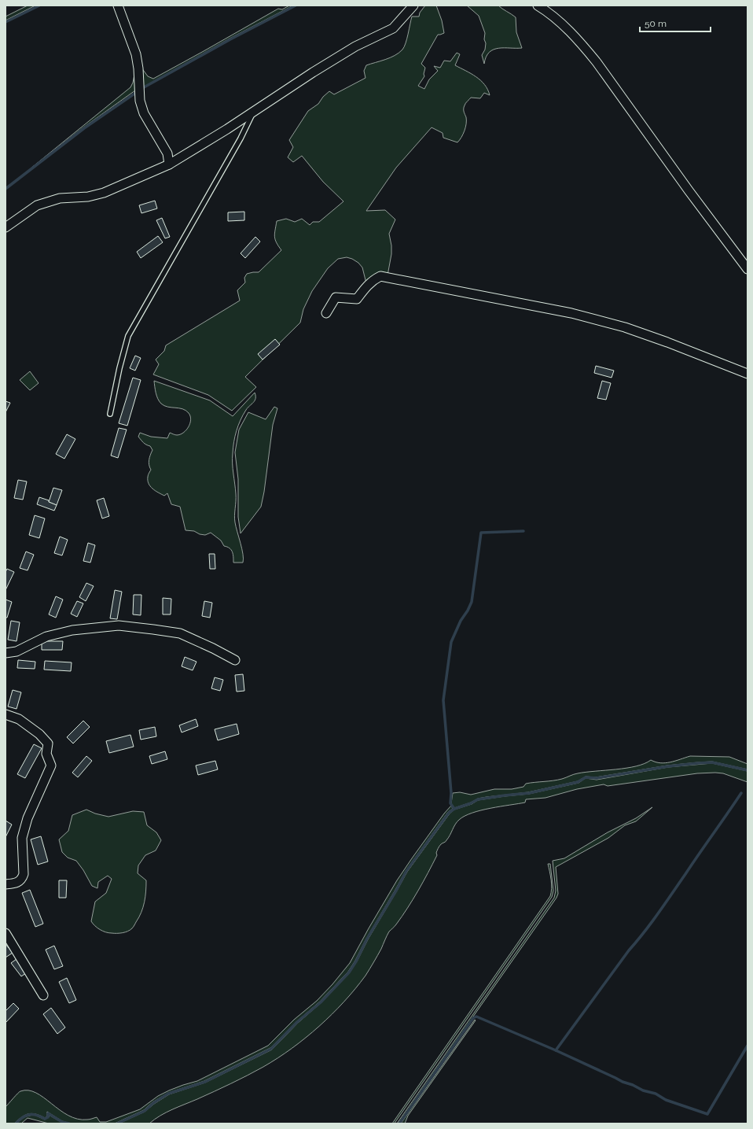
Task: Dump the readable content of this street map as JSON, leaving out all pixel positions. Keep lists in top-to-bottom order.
{
  "scale_bar": "50 m"
}
